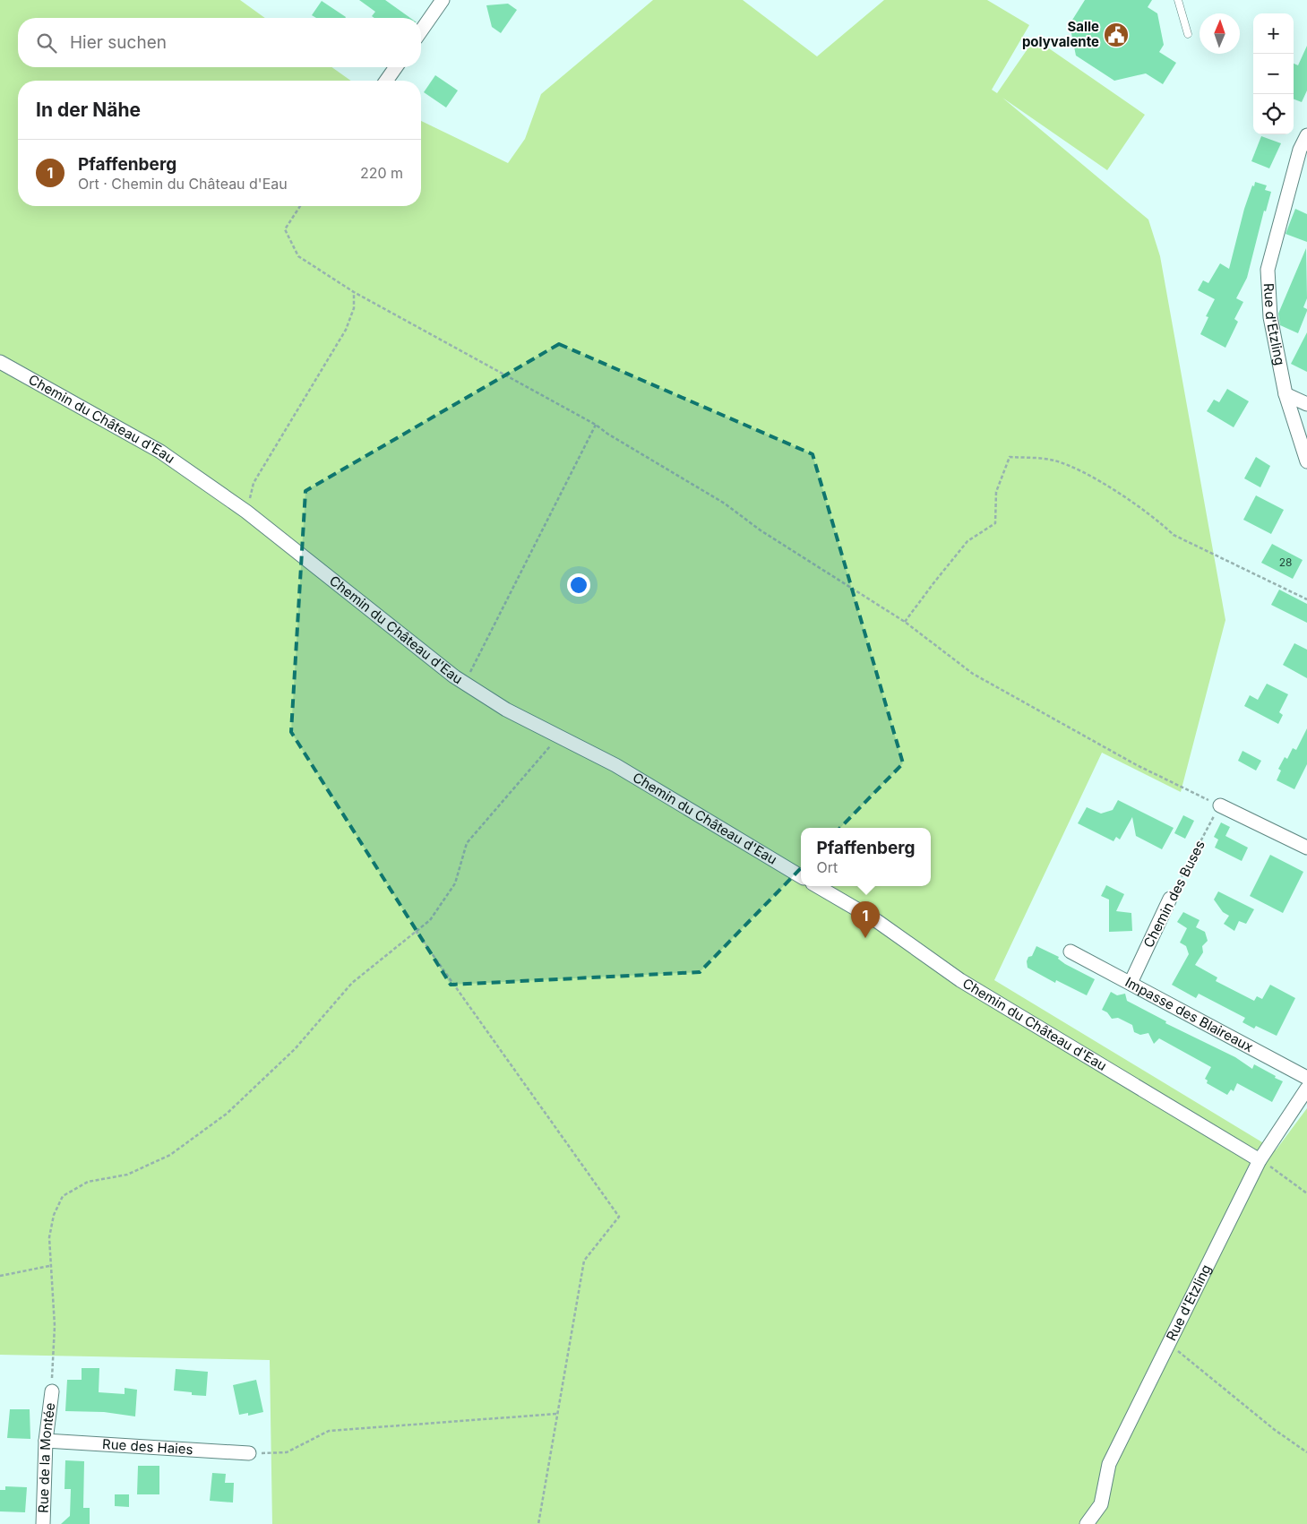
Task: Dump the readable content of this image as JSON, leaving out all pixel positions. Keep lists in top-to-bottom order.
{
  "streets": {
    "street": [
      "Rue d'Etzling",
      "Chemin du Château d'Eau",
      "Chemin des Buses",
      "Impasse des Blaireaux",
      "Rue des Haies",
      "Rue de la Montée"
    ]
  },
  "crossings": [
    ["Rue d'Etzling", "Chemin du Château d'Eau"],
    ["Chemin des Buses", "Impasse des Blaireaux"],
    ["Rue des Haies", "Rue de la Montée"]
  ],
  "places": {
    "public building": ["Salle polyvalente"]
  },
  "house_numbers": ["28"],
  "north": "top",
  "page": {
    "map_buttons": ["+", "−"],
    "search": "Hier suchen",
    "heading": "In der Nähe",
    "list": [
      {
        "mark": "1",
        "name": "Pfaffenberg",
        "note": "Ort · Chemin du Château d'Eau",
        "value": "220 m"
      }
    ],
    "popup": ["Pfaffenberg", "Ort"],
    "pins": "1"
  }
}
